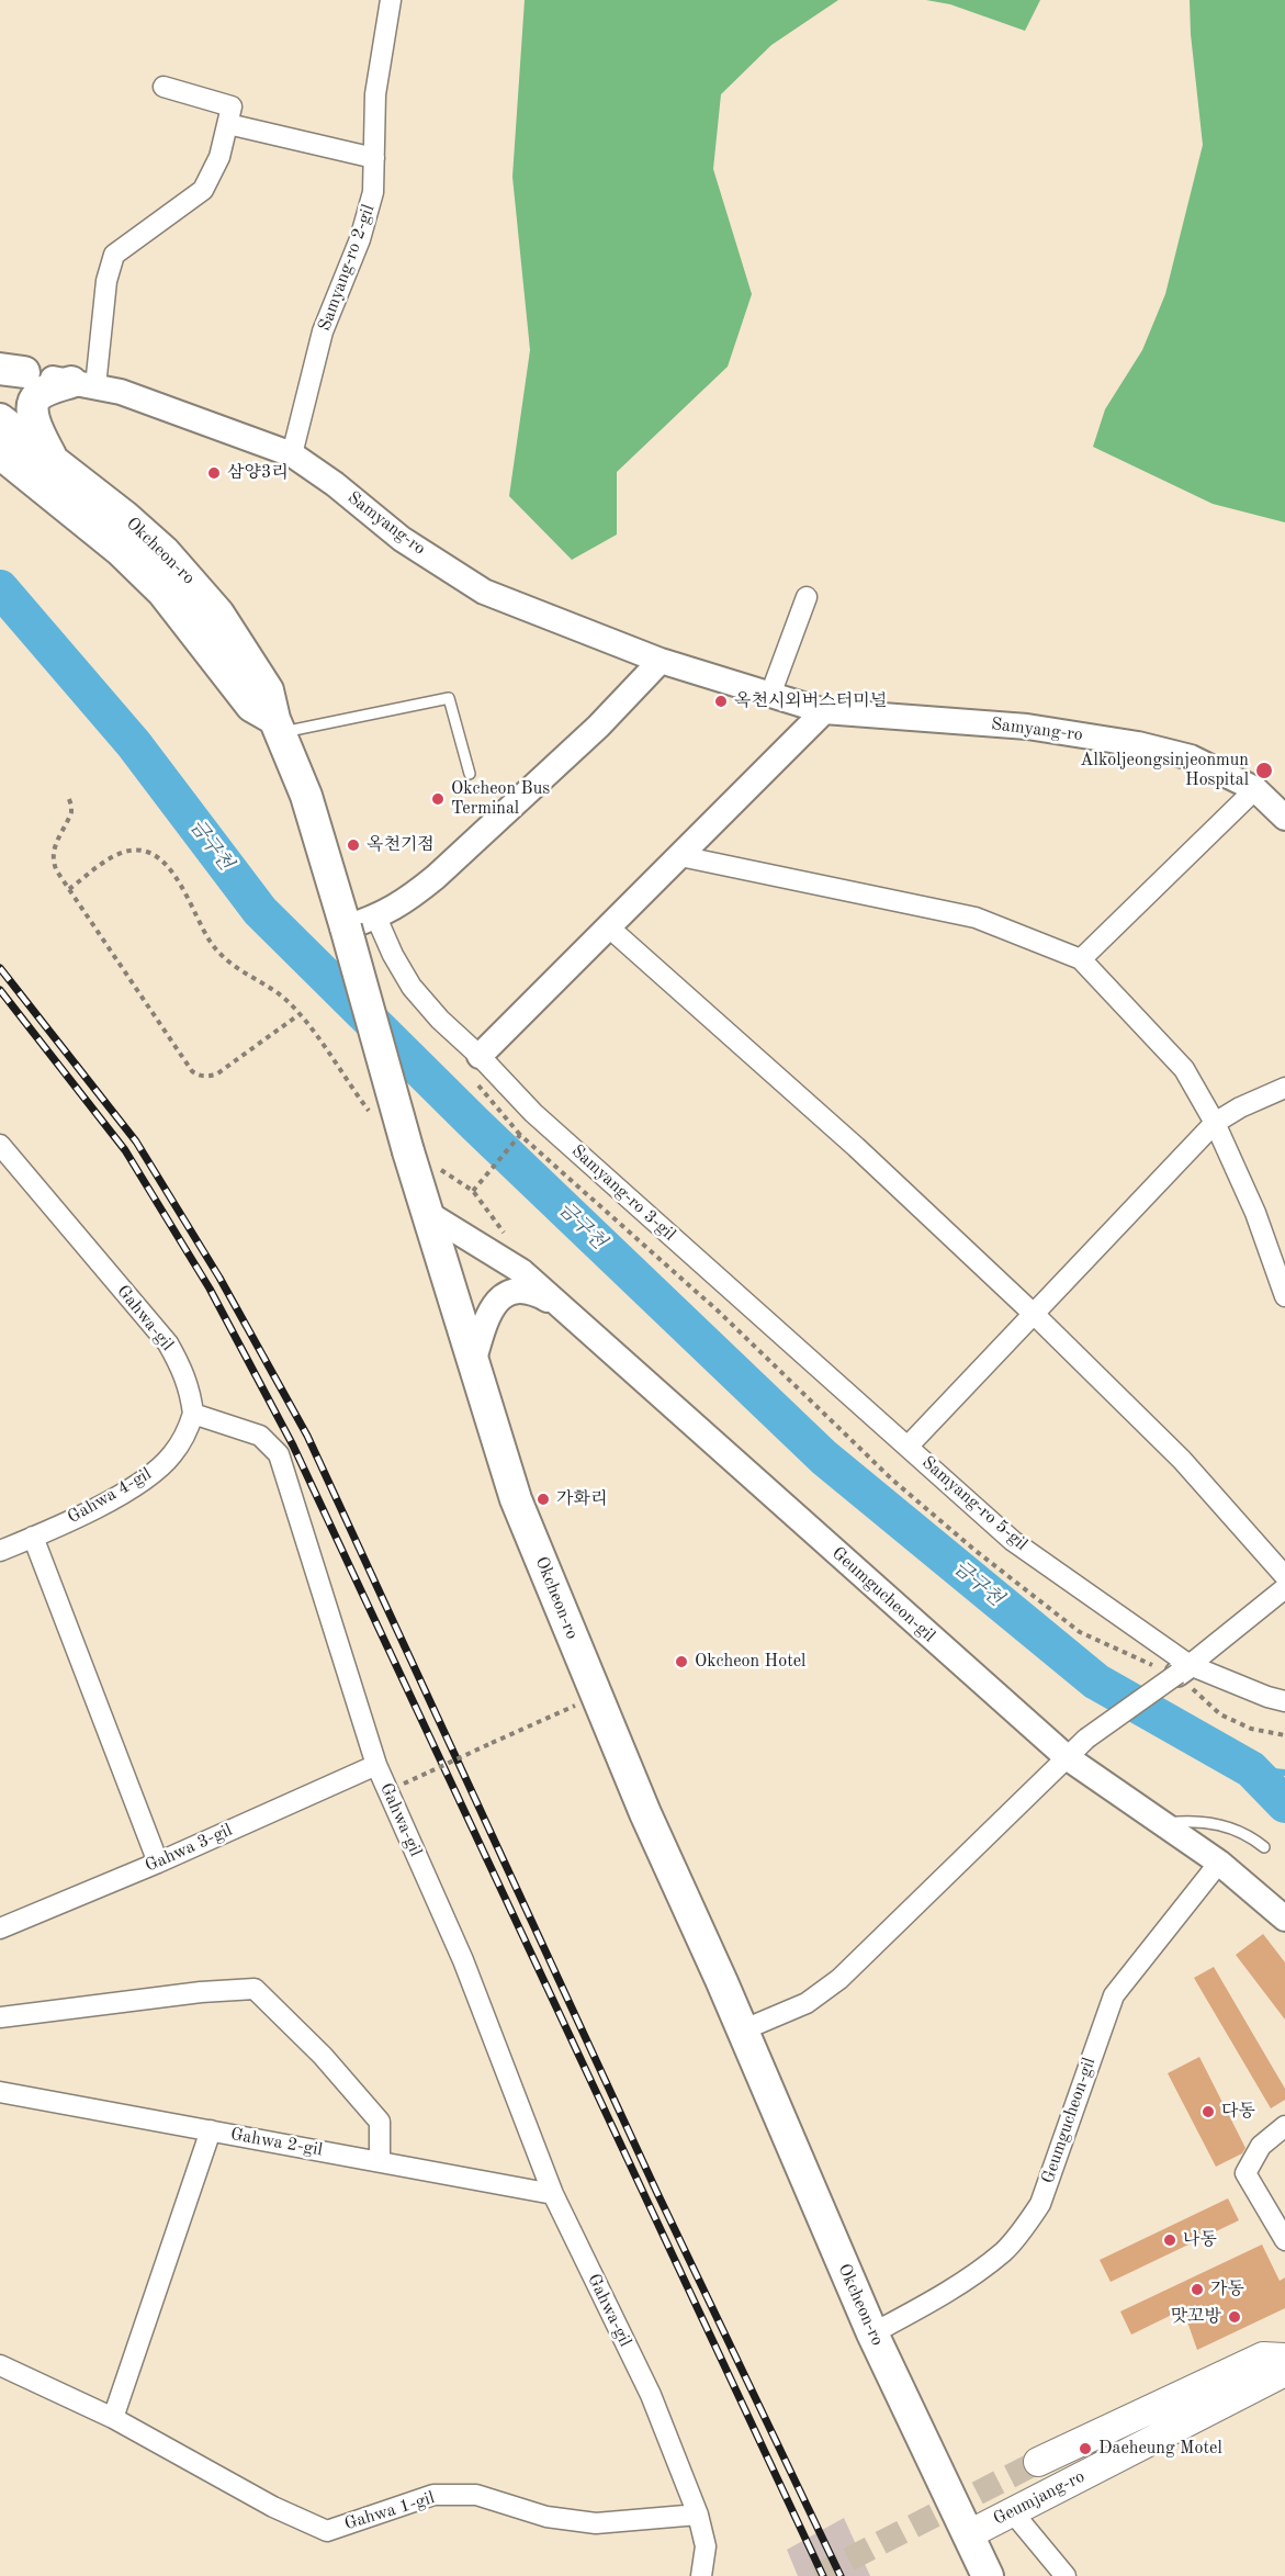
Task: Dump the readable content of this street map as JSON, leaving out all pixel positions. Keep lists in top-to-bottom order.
{
  "streets": {
    "main road": ["Okcheon-ro", "Geumjang-ro"],
    "street": [
      "Samyang-ro 2-gil",
      "Samyang-ro",
      "Samyang-ro 3-gil",
      "Gahwa-gil",
      "Gahwa 4-gil",
      "Samyang-ro 5-gil",
      "Geumgucheon-gil",
      "Gahwa 3-gil",
      "Gahwa 2-gil",
      "Gahwa 1-gil"
    ]
  },
  "crossings": [
    ["Samyang-ro 2-gil", "Samyang-ro"],
    ["Okcheon-ro", "Geumgucheon-gil"],
    ["Okcheon-ro", "Geumjang-ro"],
    ["Samyang-ro 3-gil", "Samyang-ro 5-gil"],
    ["Gahwa-gil", "Gahwa 4-gil"],
    ["Gahwa-gil", "Gahwa 3-gil"],
    ["Gahwa-gil", "Gahwa 2-gil"],
    ["Gahwa-gil", "Gahwa 1-gil"]
  ],
  "water": ["금구천"],
  "places": [
    "삼양3리",
    "옥천시외버스터미널",
    "Alkoljeongsinjeonmun Hospital",
    "Okcheon Bus Terminal",
    "옥천기점",
    "가화리",
    "Okcheon Hotel",
    "다동",
    "나동",
    "가동",
    "맛꼬방",
    "Daeheung Motel"
  ]
}
